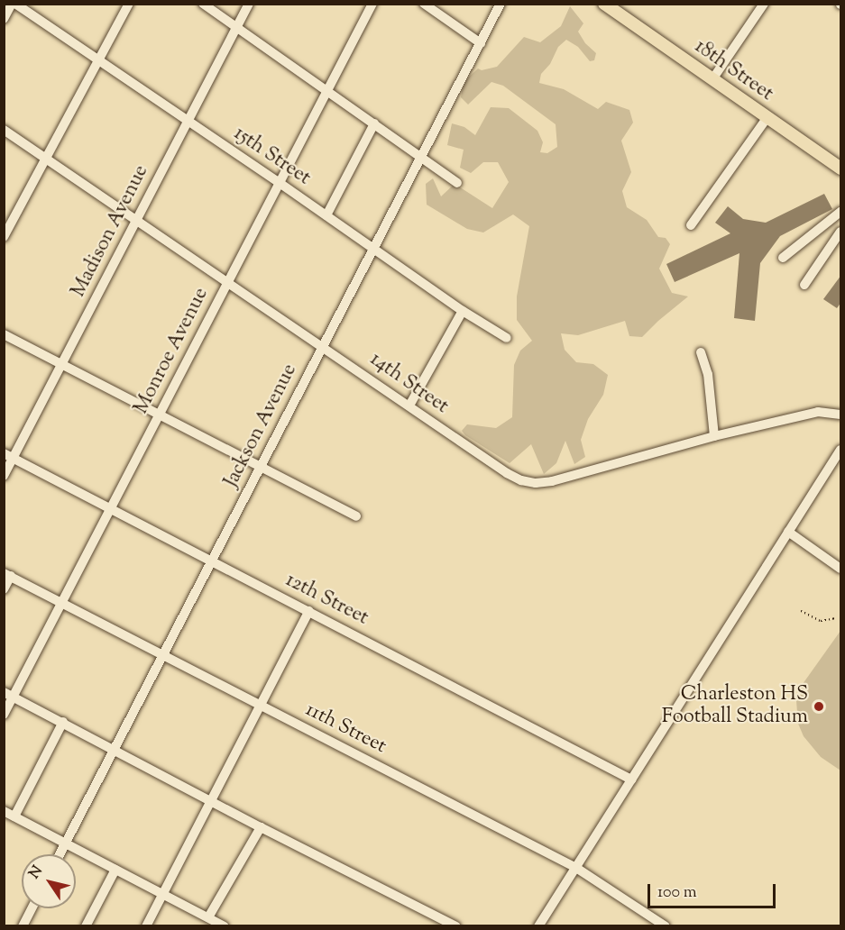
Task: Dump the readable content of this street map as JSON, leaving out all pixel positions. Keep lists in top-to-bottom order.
{
  "streets": {
    "main road": ["18th Street"],
    "street": [
      "15th Street",
      "Madison Avenue",
      "Monroe Avenue",
      "14th Street",
      "Jackson Avenue",
      "12th Street",
      "11th Street"
    ]
  },
  "crossings": [
    ["15th Street", "Madison Avenue"],
    ["15th Street", "Monroe Avenue"],
    ["15th Street", "Jackson Avenue"],
    ["Madison Avenue", "14th Street"],
    ["Madison Avenue", "12th Street"],
    ["Monroe Avenue", "14th Street"],
    ["Monroe Avenue", "12th Street"],
    ["Monroe Avenue", "11th Street"],
    ["14th Street", "Jackson Avenue"],
    ["Jackson Avenue", "12th Street"],
    ["Jackson Avenue", "11th Street"]
  ],
  "places": ["Charleston HS Football Stadium"],
  "scale_bar": "100 m",
  "north": "top left"
}
